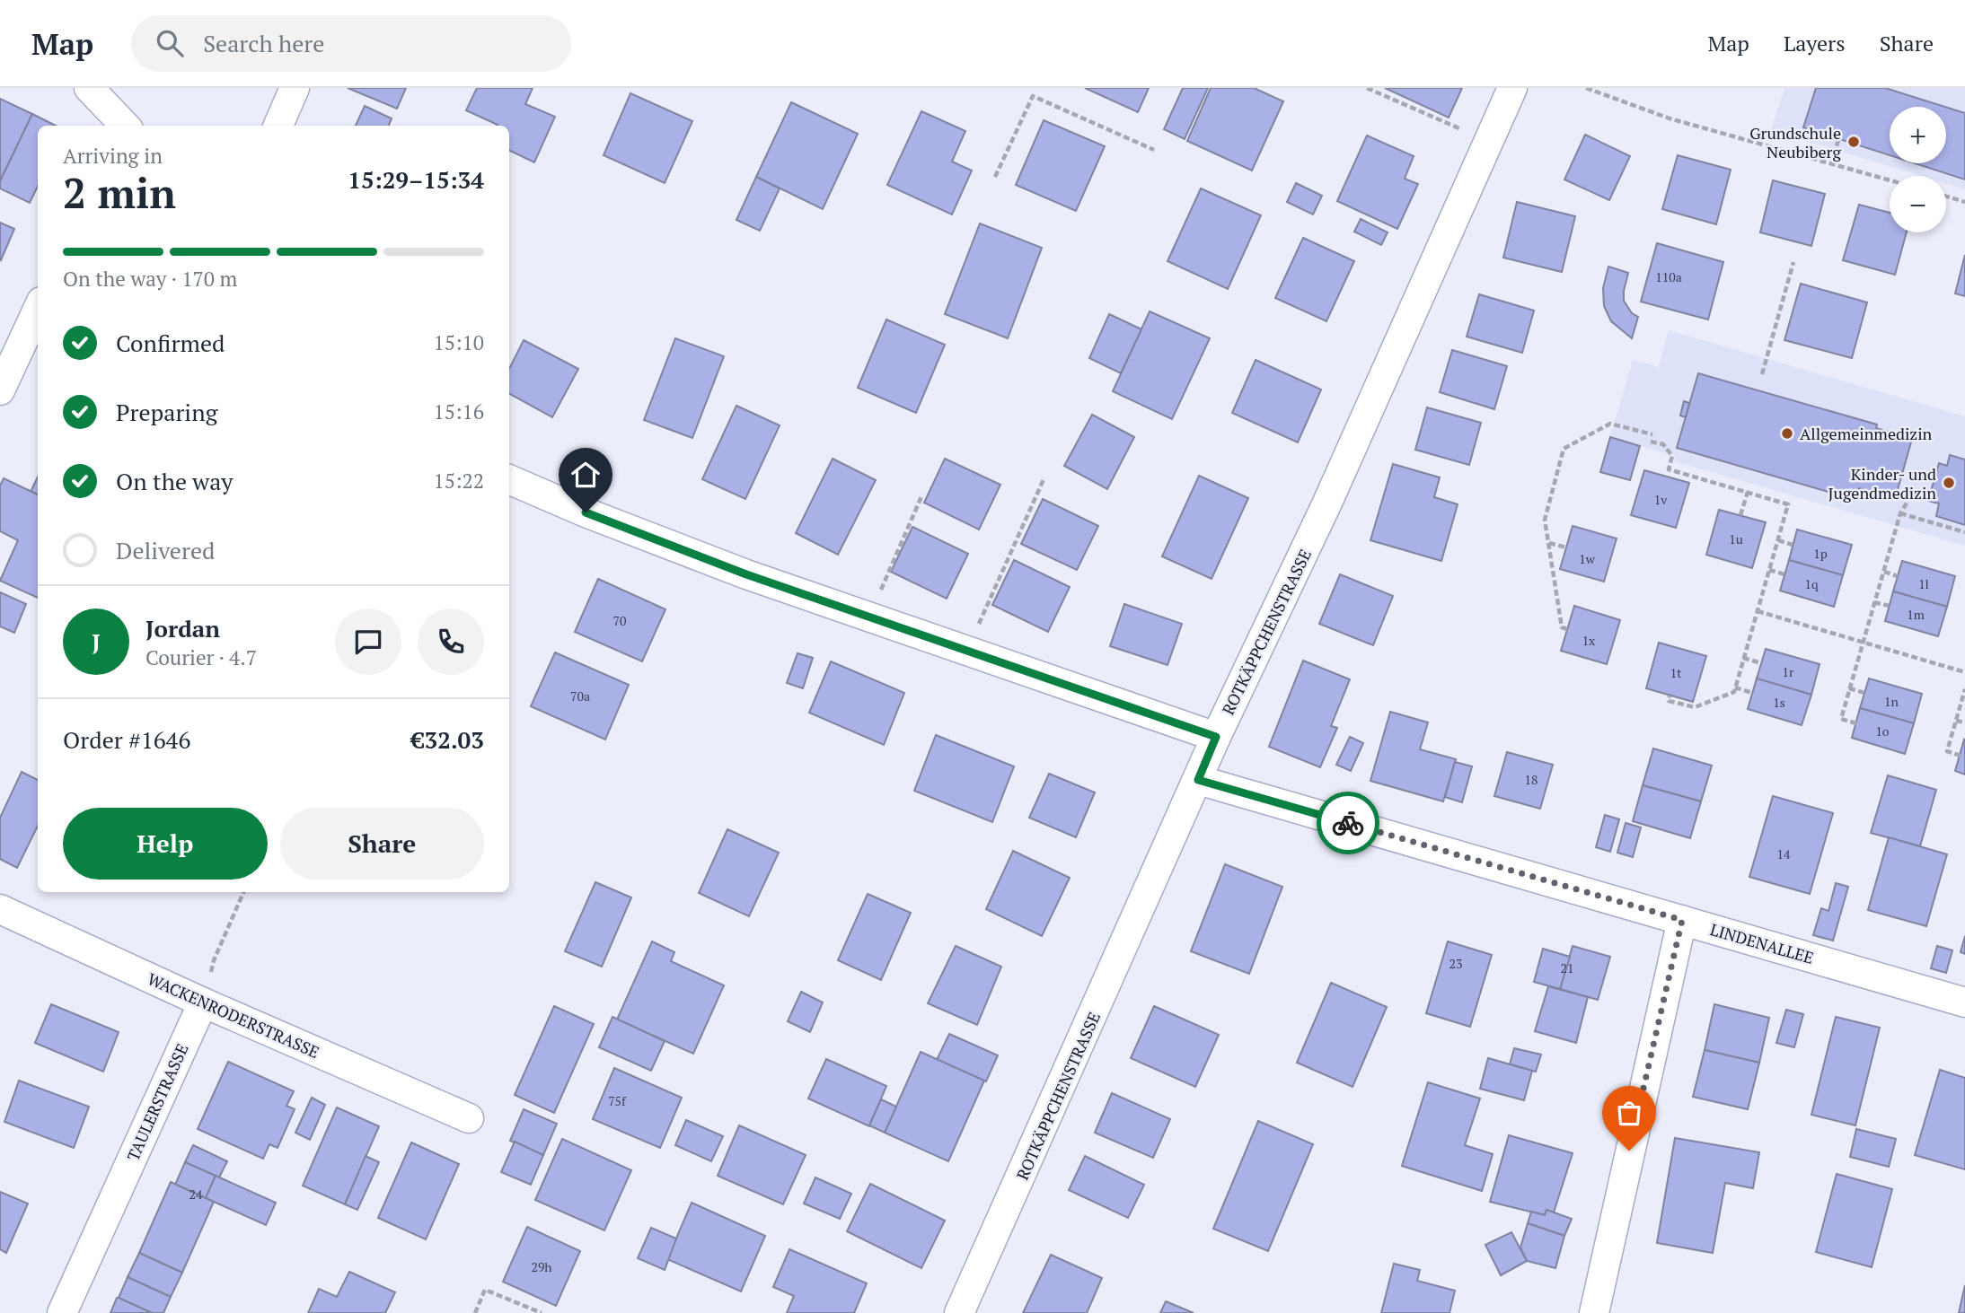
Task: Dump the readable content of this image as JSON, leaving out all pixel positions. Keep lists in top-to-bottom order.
{
  "streets": {
    "street": [
      "ROTKÄPPCHENSTRASSE",
      "LINDENALLEE",
      "WACKENRODERSTRASSE",
      "TAULERSTRASSE"
    ]
  },
  "crossings": [
    ["ROTKÄPPCHENSTRASSE", "LINDENALLEE"],
    ["WACKENRODERSTRASSE", "TAULERSTRASSE"]
  ],
  "places": ["Grundschule Neubiberg", "Allgemeinmedizin", "Kinder- und Jugendmedizin"],
  "house_numbers": [
    "110a",
    "1v",
    "1u",
    "1p",
    "1w",
    "1q",
    "1l",
    "1m",
    "70",
    "1x",
    "1r",
    "1t",
    "70a",
    "1n",
    "1s",
    "1o",
    "18",
    "14",
    "23",
    "21",
    "75f",
    "24",
    "29h"
  ],
  "page": {
    "header": "Map",
    "search": "Search here",
    "nav": ["Map", "Layers", "Share"],
    "map_buttons": ["+", "−"],
    "heading": ["2 min", "Arriving in", "15:29–15:34"],
    "panel": [
      "Jordan",
      "Courier · 4.7",
      "Order #1646",
      "€32.03"
    ],
    "bar": "On the way · 170 m",
    "list": [
      ["Confirmed", "15:10"],
      ["Preparing", "15:16"],
      ["On the way", "15:22"],
      "Delivered"
    ],
    "round": "J",
    "buttons": ["Help", "Share"]
  }
}
